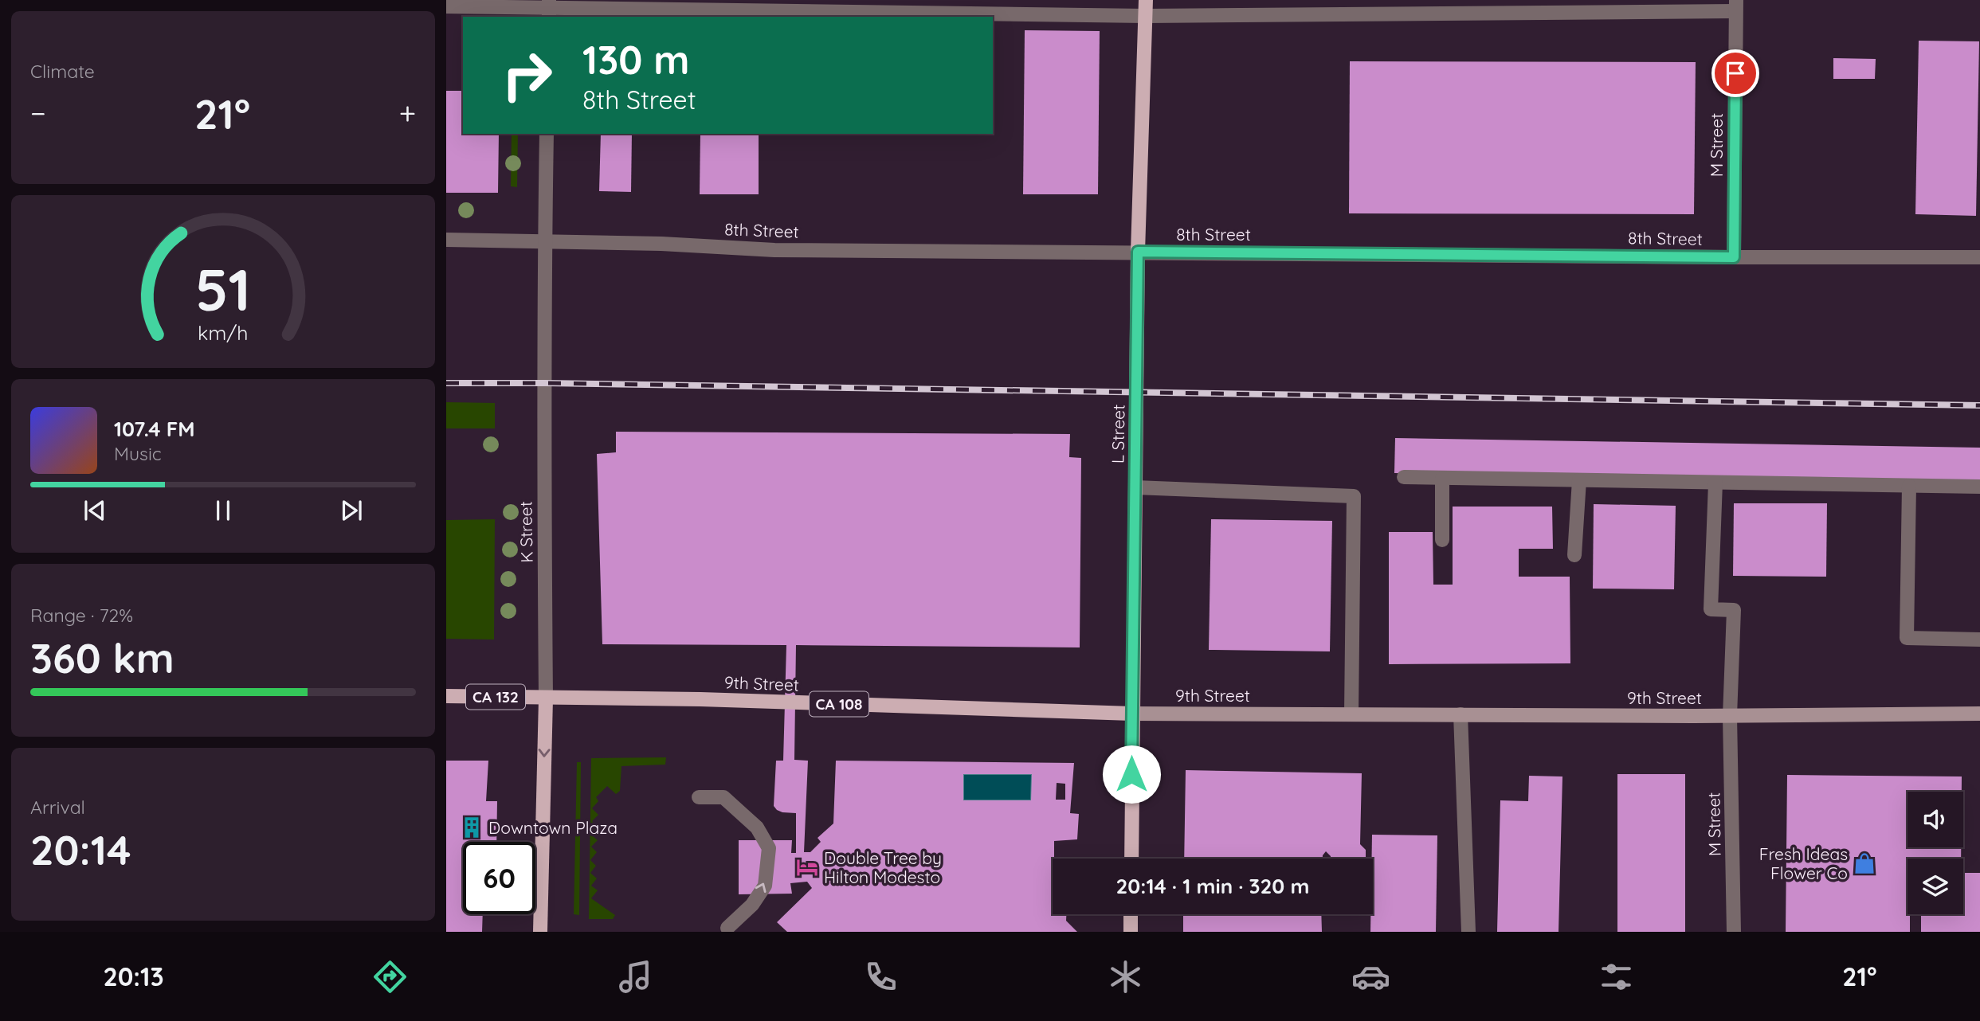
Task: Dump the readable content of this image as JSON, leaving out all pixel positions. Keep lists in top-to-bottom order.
{
  "streets": {
    "main road": [
      "L Street",
      "K Street",
      "9th Street",
      "CA 132",
      "CA 108"
    ],
    "street": ["M Street", "8th Street"]
  },
  "crossings": [
    ["M Street", "8th Street"],
    ["M Street", "9th Street"],
    ["8th Street", "L Street"],
    ["8th Street", "K Street"],
    ["L Street", "9th Street"],
    ["K Street", "9th Street"]
  ],
  "places": {
    "building": ["Downtown Plaza"],
    "shop": ["Fresh Ideas Flower Co"],
    "hotel": ["Double Tree by Hilton Modesto"]
  },
  "page": {
    "tile": [
      "Climate",
      ["Range · 72%", "360 km"],
      ["Arrival", "20:14"]
    ],
    "turn": ["130 m", "8th Street"],
    "heat": ["−", "21°", "+"],
    "song": ["107.4 FM", "Music"],
    "limit": "60",
    "trip": "20:14 · 1 min · 320 m",
    "tabs": ["20:13", "21°"],
    "gauge": ["51", "km/h"]
  }
}
